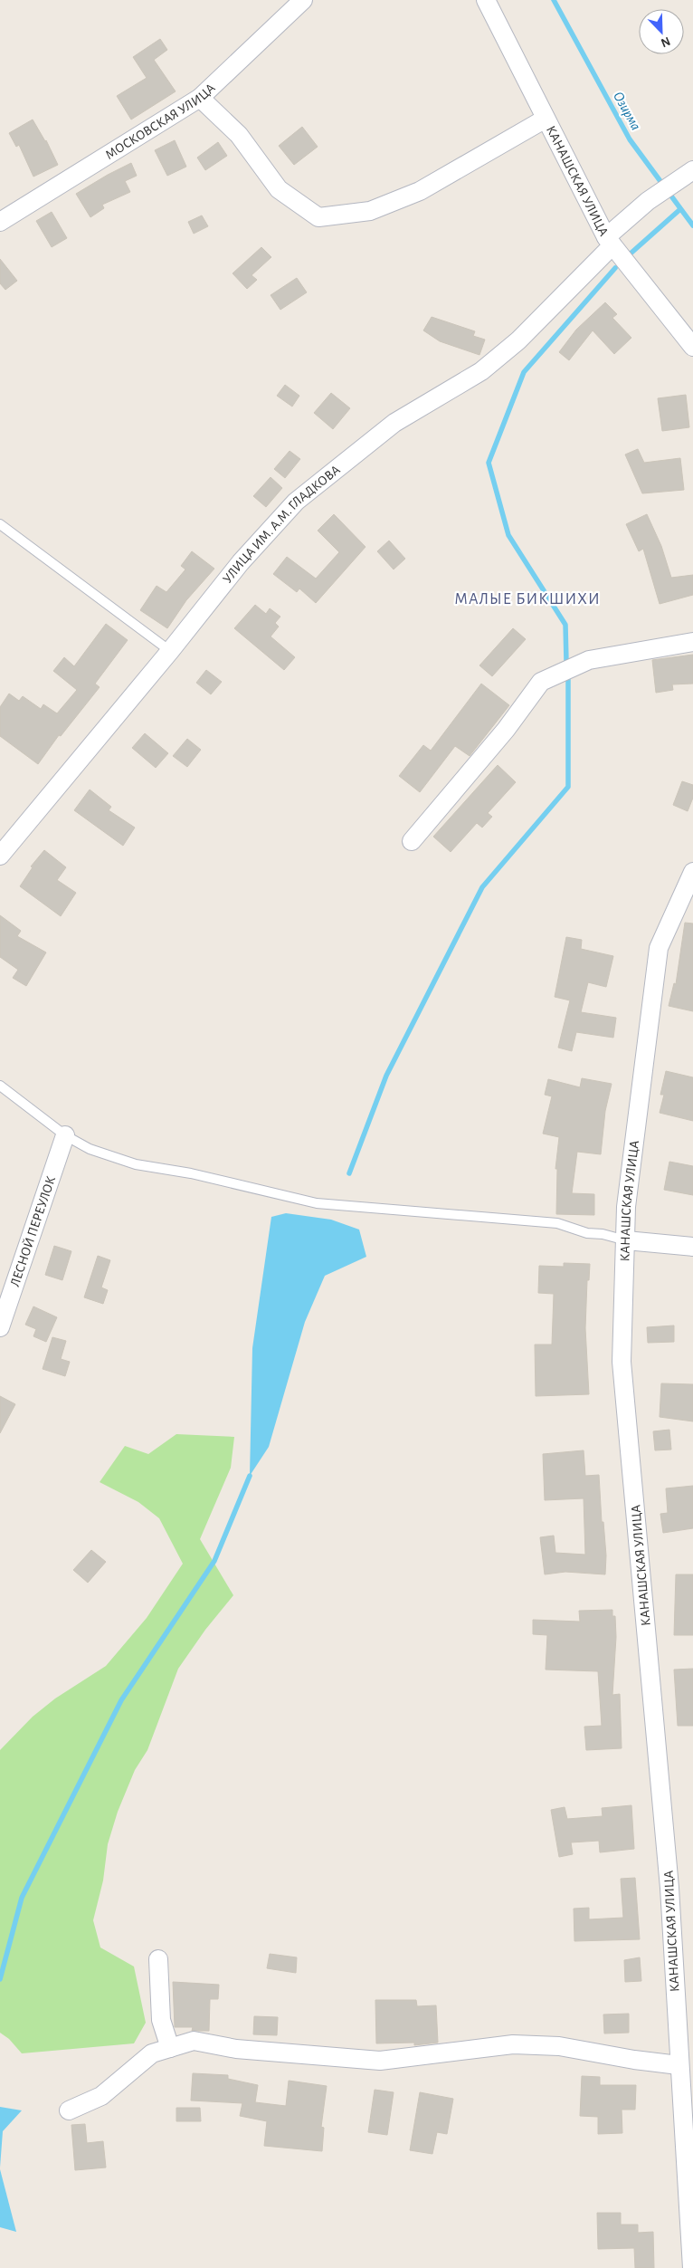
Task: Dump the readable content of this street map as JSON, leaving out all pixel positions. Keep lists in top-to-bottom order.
{
  "streets": {
    "street": [
      "МОСКОВСКАЯ УЛИЦА",
      "КАНАШСКАЯ УЛИЦА",
      "УЛИЦА ИМ. А.М. ГЛАДКОВА",
      "ЛЕСНОЙ ПЕРЕУЛОК"
    ]
  },
  "crossings": [
    ["КАНАШСКАЯ УЛИЦА", "УЛИЦА ИМ. А.М. ГЛАДКОВА"]
  ],
  "districts": ["МАЛЫЕ БИКШИХИ"],
  "water": ["Озирма"],
  "north": "bottom right"
}
